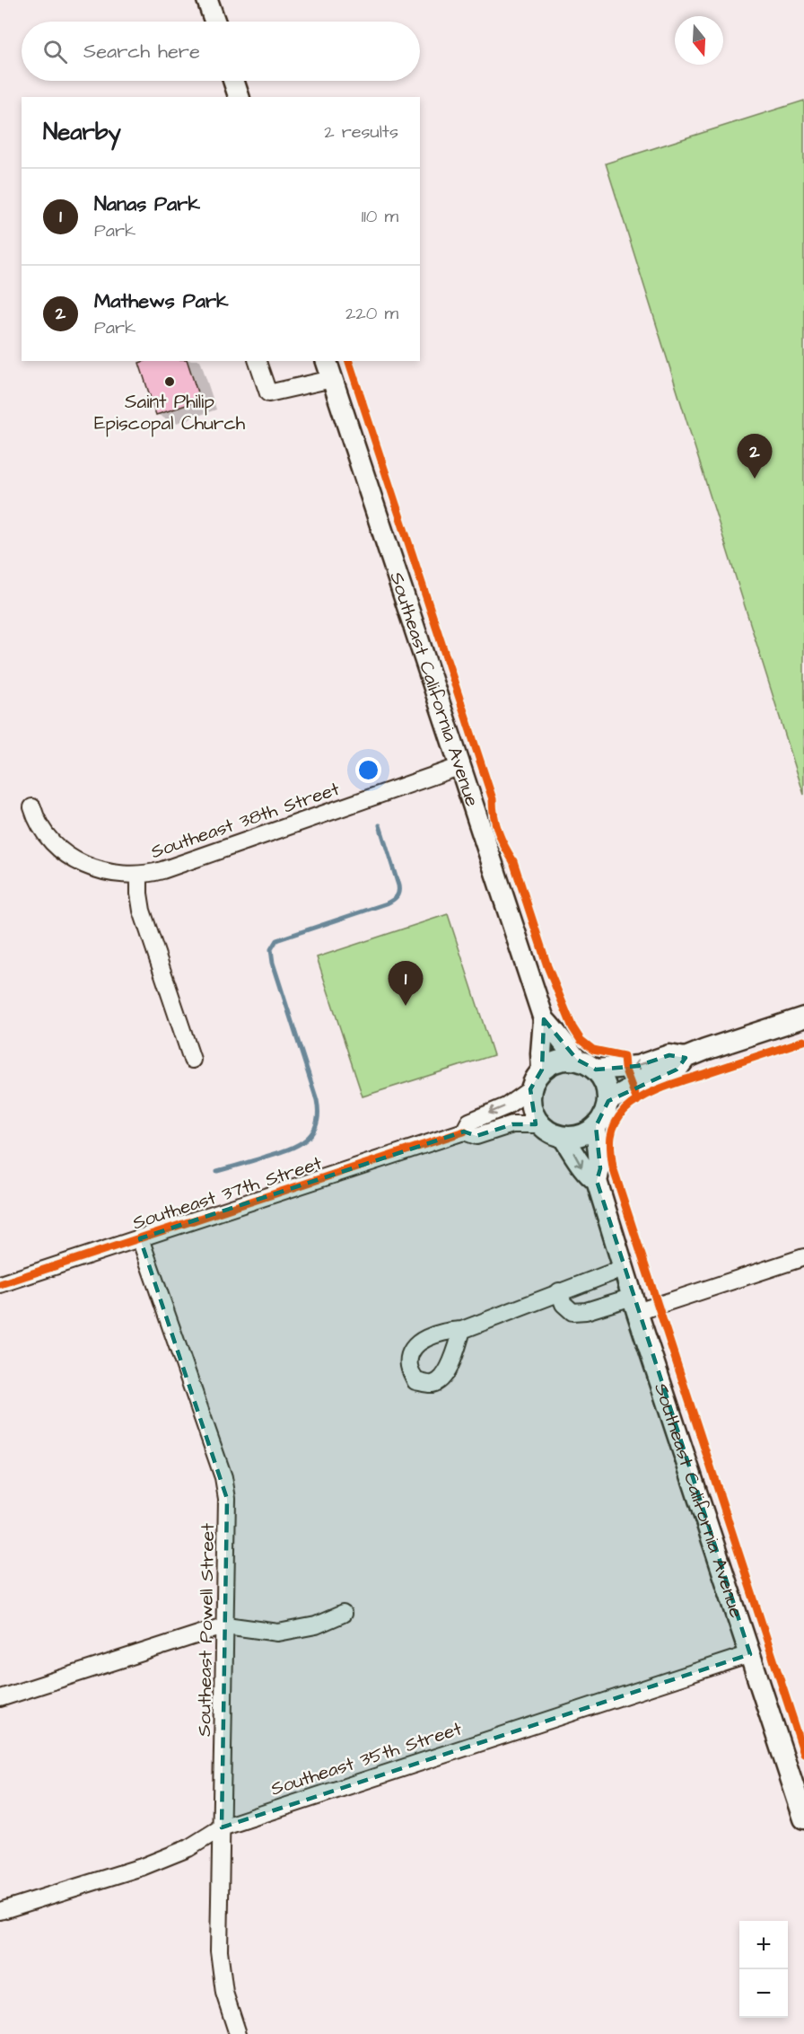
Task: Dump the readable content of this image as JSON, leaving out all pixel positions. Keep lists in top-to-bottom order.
{
  "streets": {
    "main road": ["Southeast California Avenue"],
    "street": [
      "Southeast 38th Street",
      "Southeast 37th Street",
      "Southeast Powell Street",
      "Southeast 35th Street"
    ]
  },
  "crossings": [
    ["Southeast California Avenue", "Southeast 38th Street"],
    ["Southeast California Avenue", "Southeast 37th Street"],
    ["Southeast California Avenue", "Southeast 35th Street"],
    ["Southeast 37th Street", "Southeast Powell Street"],
    ["Southeast Powell Street", "Southeast 35th Street"]
  ],
  "places": ["Saint Philip Episcopal Church"],
  "north": "bottom",
  "page": {
    "search": "Search here",
    "heading": ["Nearby", "2 results"],
    "list": [
      {
        "mark": "1",
        "name": "Nanas Park",
        "note": "Park",
        "value": "110 m"
      },
      {
        "mark": "2",
        "name": "Mathews Park",
        "note": "Park",
        "value": "220 m"
      }
    ],
    "pins": ["2", "1"],
    "map_buttons": ["+", "−"]
  }
}
